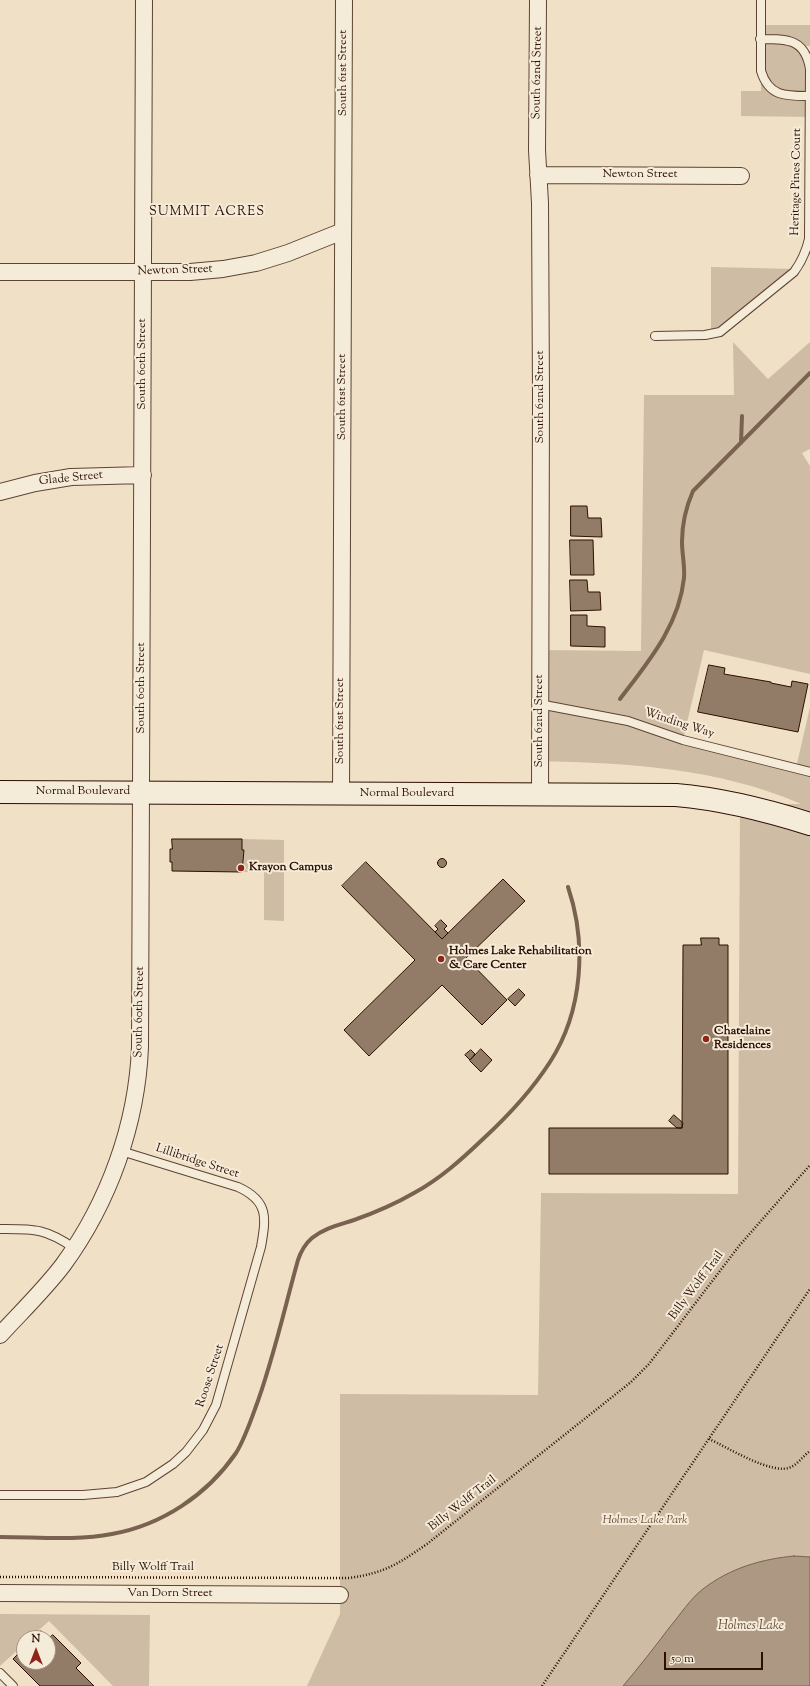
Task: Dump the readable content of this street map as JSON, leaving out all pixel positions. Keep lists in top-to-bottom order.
{
  "streets": {
    "main road": ["Normal Boulevard"],
    "street": [
      "South 61st Street",
      "South 62nd Street",
      "Newton Street",
      "South 60th Street",
      "Glade Street",
      "Van Dorn Street"
    ],
    "lane": [
      "Heritage Pines Court",
      "Winding Way",
      "Lillibridge Street",
      "Roose Street"
    ],
    "path": ["Billy Wolff Trail"]
  },
  "crossings": [
    ["South 61st Street", "Newton Street"],
    ["South 61st Street", "Normal Boulevard"],
    ["South 62nd Street", "Newton Street"],
    ["South 62nd Street", "Winding Way"],
    ["South 62nd Street", "Normal Boulevard"],
    ["Newton Street", "South 60th Street"],
    ["South 60th Street", "Glade Street"],
    ["South 60th Street", "Normal Boulevard"],
    ["South 60th Street", "Lillibridge Street"],
    ["Lillibridge Street", "Roose Street"]
  ],
  "districts": ["SUMMIT ACRES"],
  "water": ["Holmes Lake"],
  "parks": ["Holmes Lake Park"],
  "places": ["Krayon Campus", "Holmes Lake Rehabilitation & Care Center", "Chatelaine Residences"],
  "scale_bar": "50 m",
  "north": "top"
}
